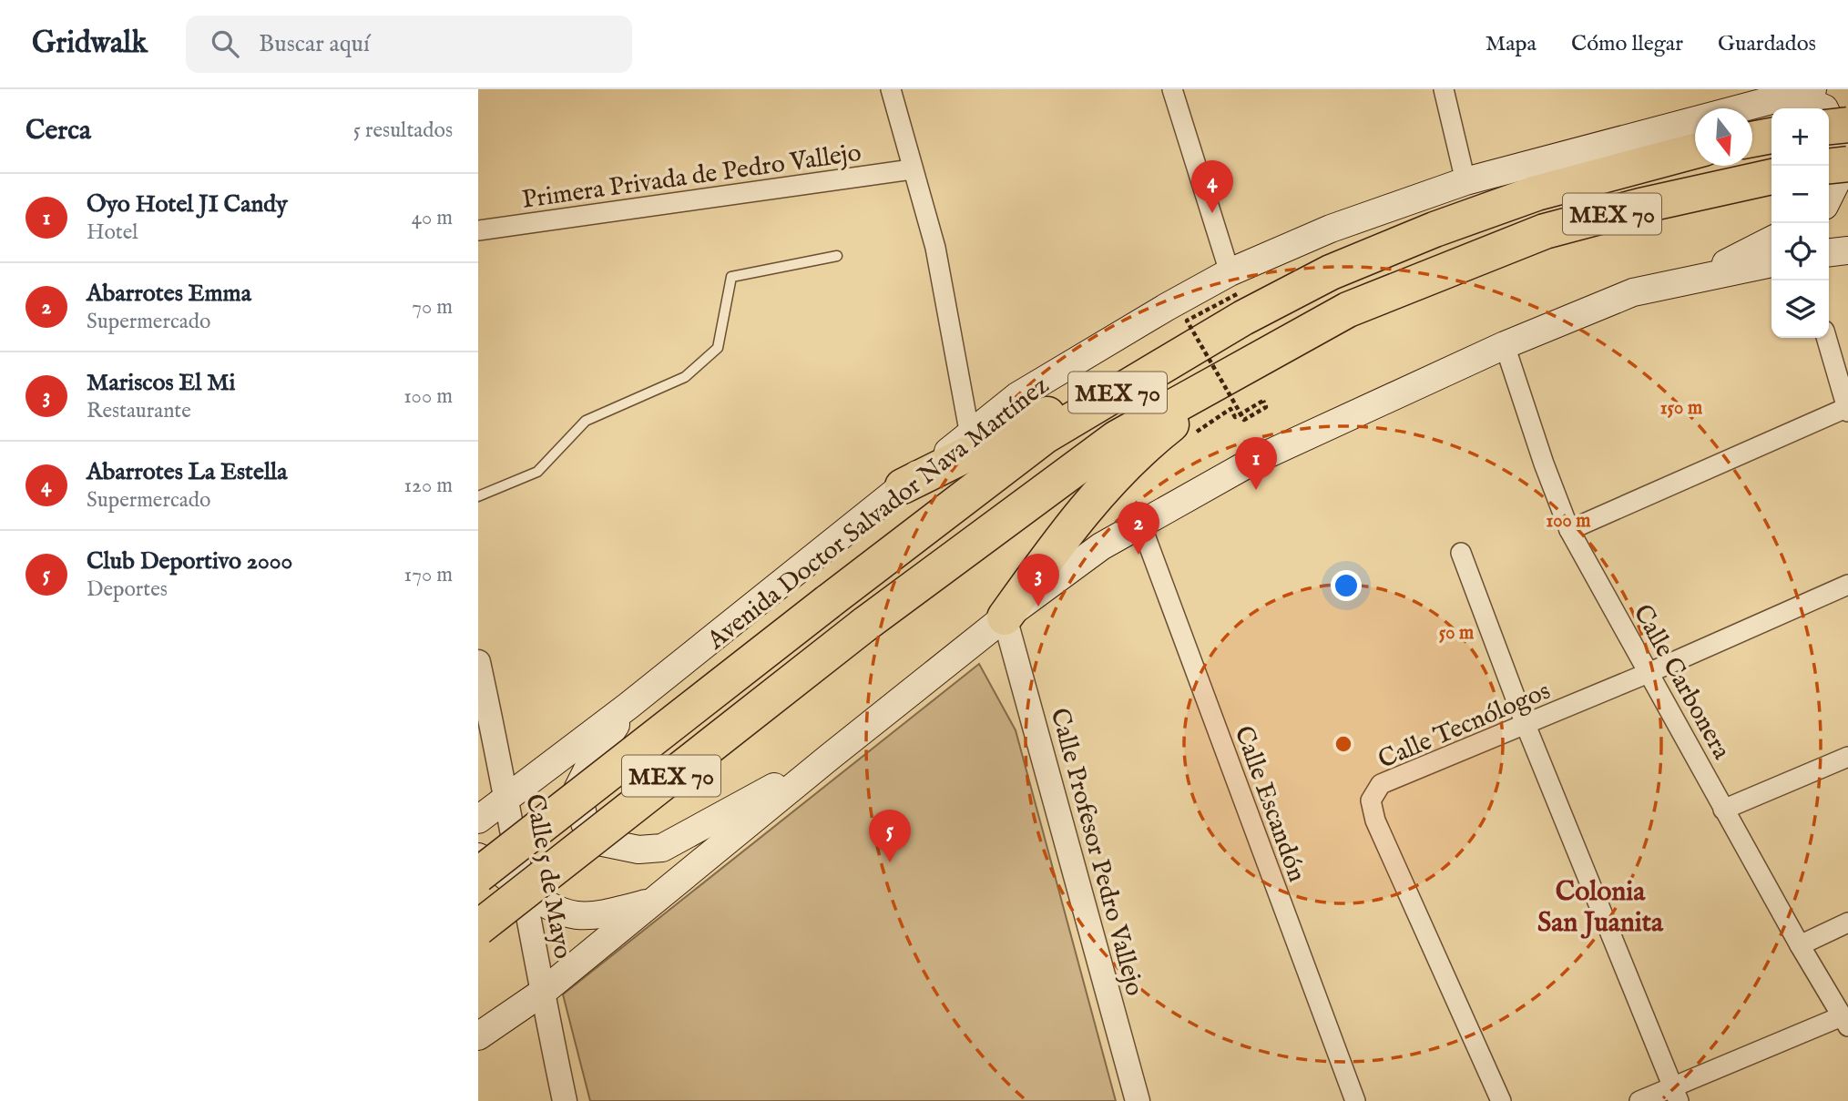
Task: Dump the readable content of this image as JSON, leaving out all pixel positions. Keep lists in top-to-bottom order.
{
  "streets": {
    "highway": ["MEX 70", "Avenida Doctor Salvador Nava Martínez"],
    "street": [
      "Primera Privada de Pedro Vallejo",
      "Calle Carbonera",
      "Calle Tecnólogos",
      "Calle Escandón",
      "Calle Profesor Pedro Vallejo",
      "Calle 5 de Mayo"
    ]
  },
  "crossings": [
    ["Avenida Doctor Salvador Nava Martínez", "Calle 5 de Mayo"],
    ["Calle Carbonera", "Calle Tecnólogos"]
  ],
  "districts": ["Colonia San Juanita"],
  "north": "bottom",
  "page": {
    "header": "Gridwalk",
    "search": "Buscar aquí",
    "nav": ["Mapa", "Cómo llegar", "Guardados"],
    "heading": ["Cerca", "5 resultados"],
    "map_buttons": ["+", "−"],
    "pins": [
      "4",
      "1",
      "2",
      "3",
      "5"
    ],
    "list": [
      {
        "mark": "1",
        "name": "Oyo Hotel JI Candy",
        "note": "Hotel",
        "value": "40 m"
      },
      {
        "mark": "2",
        "name": "Abarrotes Emma",
        "note": "Supermercado",
        "value": "70 m"
      },
      {
        "mark": "3",
        "name": "Mariscos El Mi",
        "note": "Restaurante",
        "value": "100 m"
      },
      {
        "mark": "4",
        "name": "Abarrotes La Estella",
        "note": "Supermercado",
        "value": "120 m"
      },
      {
        "mark": "5",
        "name": "Club Deportivo 2000",
        "note": "Deportes",
        "value": "170 m"
      }
    ]
  },
  "rings": ["150 m", "100 m", "50 m"]
}
